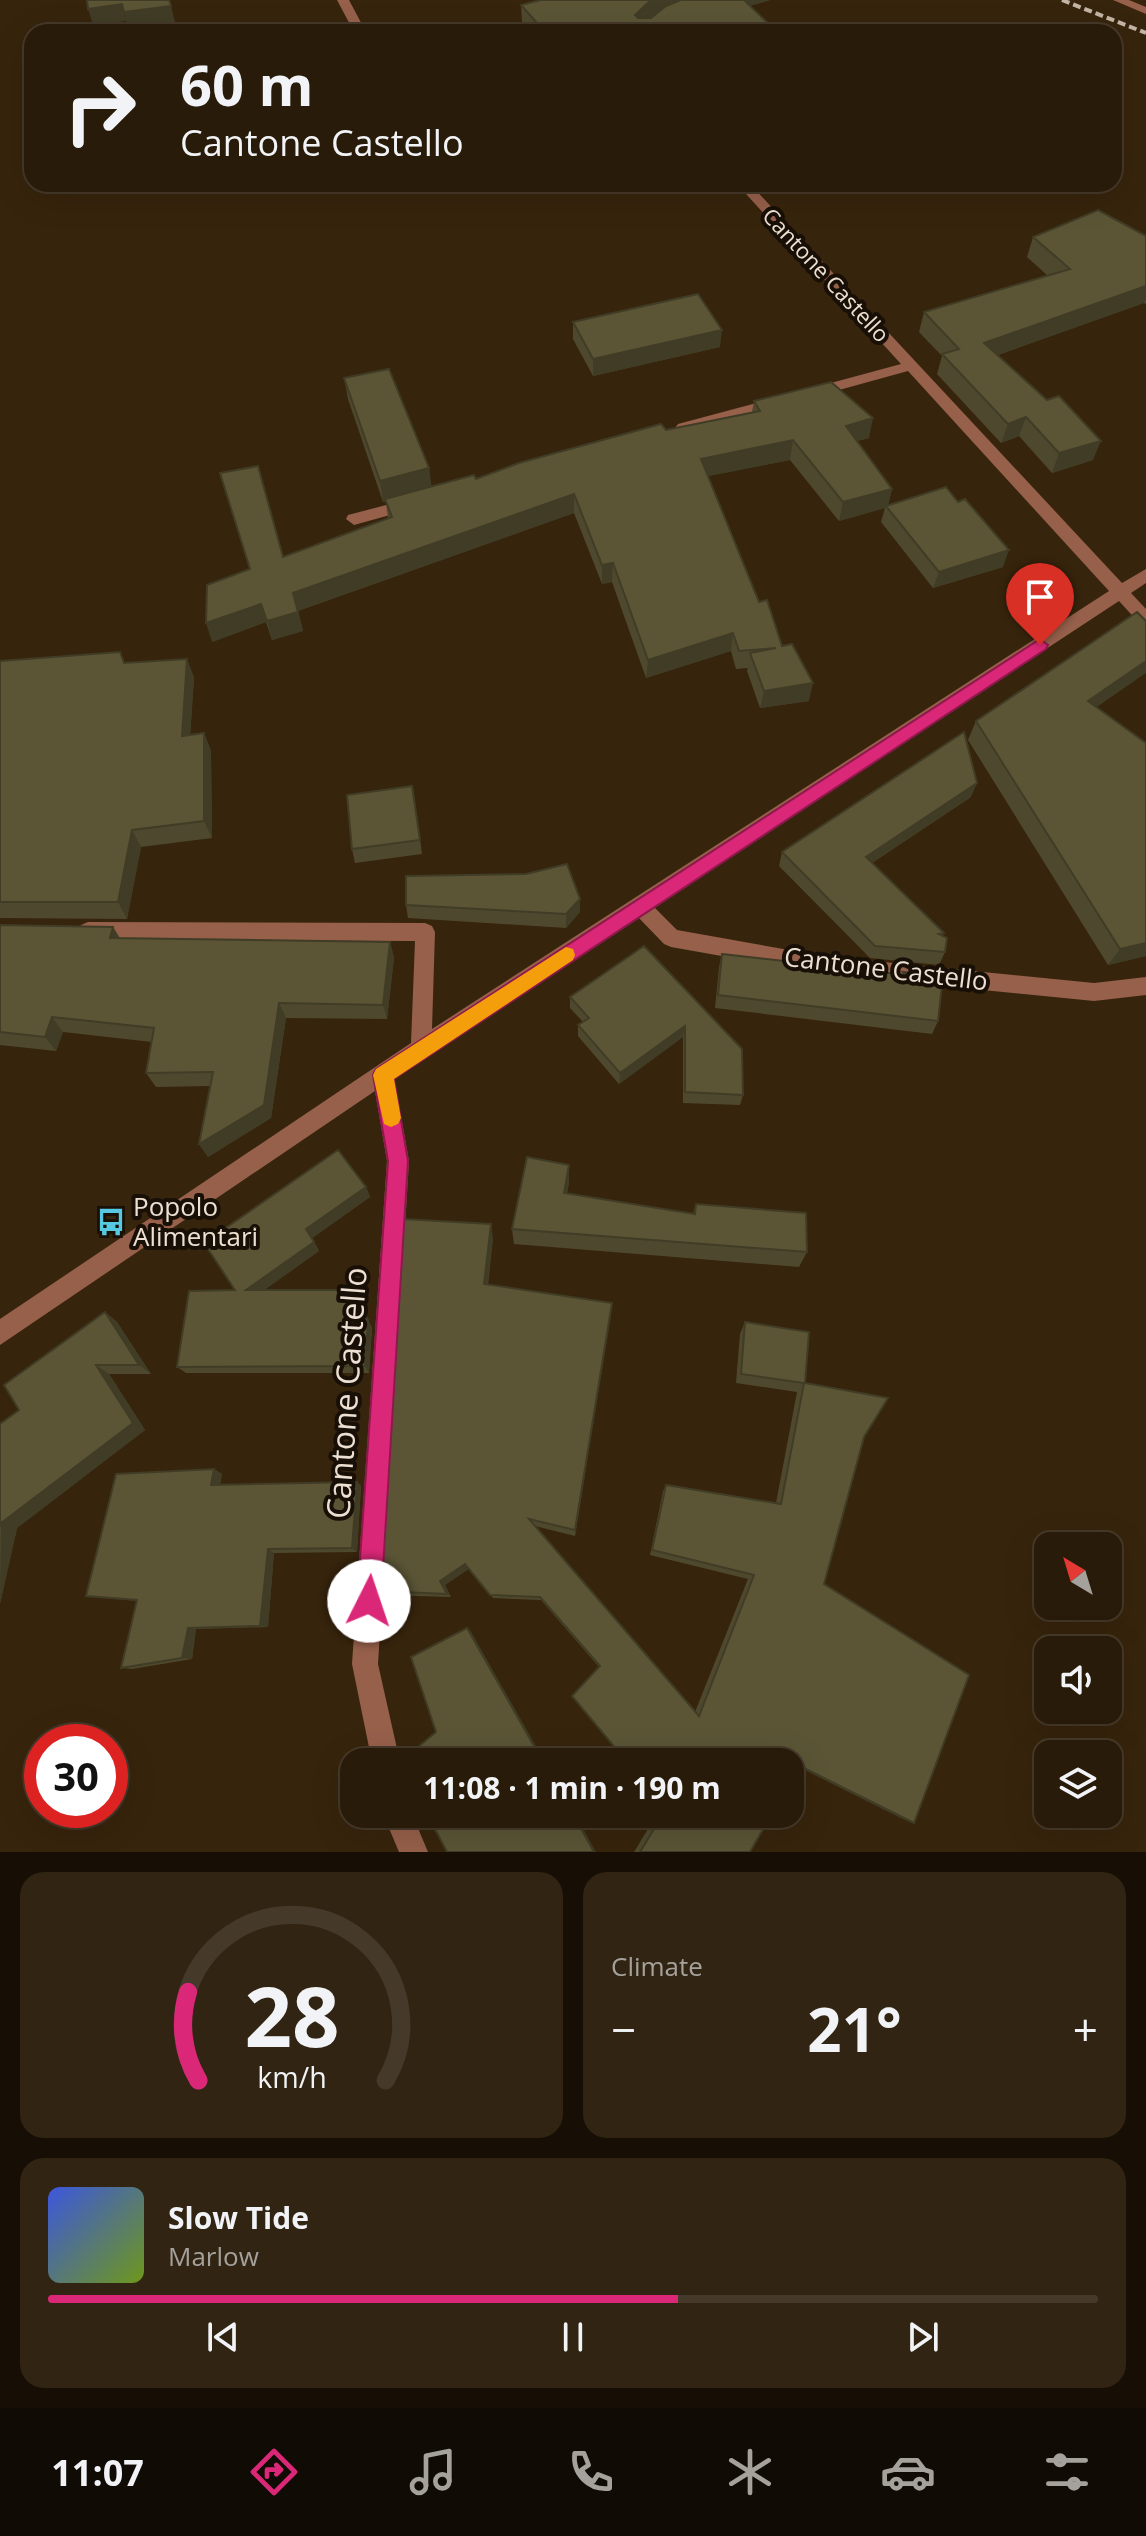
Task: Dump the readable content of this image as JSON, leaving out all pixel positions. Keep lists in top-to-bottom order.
{
  "streets": {
    "street": ["Cantone Castello"]
  },
  "places": {
    "bus stop": ["Popolo Alimentari"]
  },
  "north": "top left",
  "page": {
    "turn": ["60 m", "Cantone Castello"],
    "limit": "30",
    "trip": "11:08 · 1 min · 190 m",
    "tile": "Climate",
    "heat": ["−", "21°", "+"],
    "song": ["Slow Tide", "Marlow"],
    "tabs": "11:07",
    "gauge": ["28", "km/h"]
  }
}
